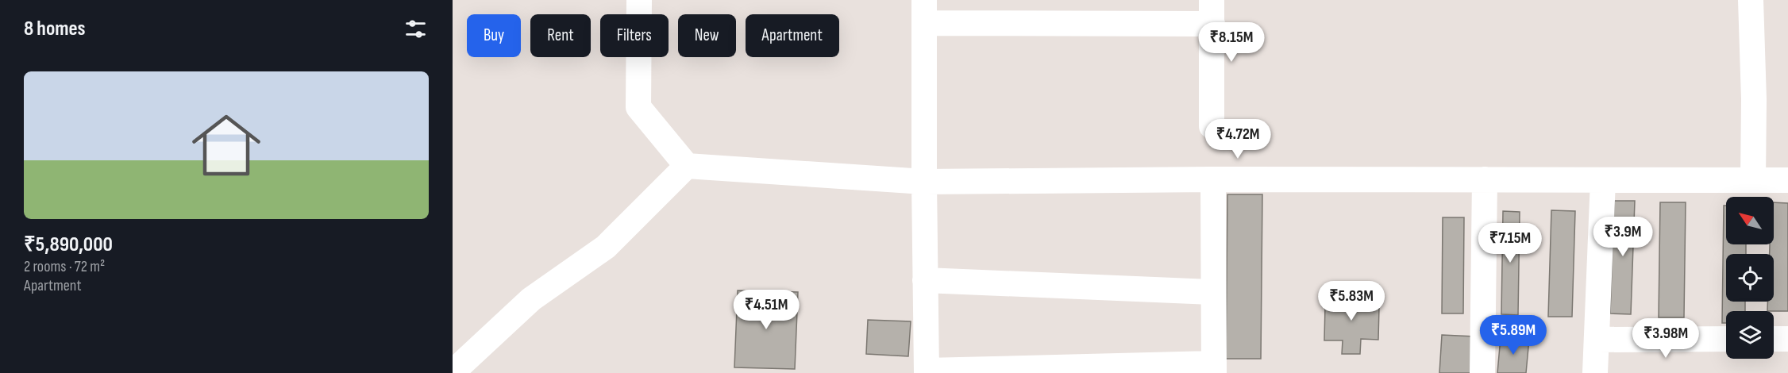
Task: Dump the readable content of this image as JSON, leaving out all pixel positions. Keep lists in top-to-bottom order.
{
  "north": "top left",
  "page": {
    "heading": "8 homes",
    "chip": [
      "Buy",
      "Rent",
      "Filters",
      "New",
      "Apartment"
    ],
    "price": [
      "₹8.15M",
      "₹4.72M",
      "₹3.9M",
      "₹7.15M",
      "₹5.83M",
      "₹4.51M",
      "₹5.89M",
      "₹3.98M"
    ],
    "list": [
      {
        "name": "₹5,890,000",
        "note": "2 rooms · 72 m² · Apartment"
      }
    ]
  }
}
